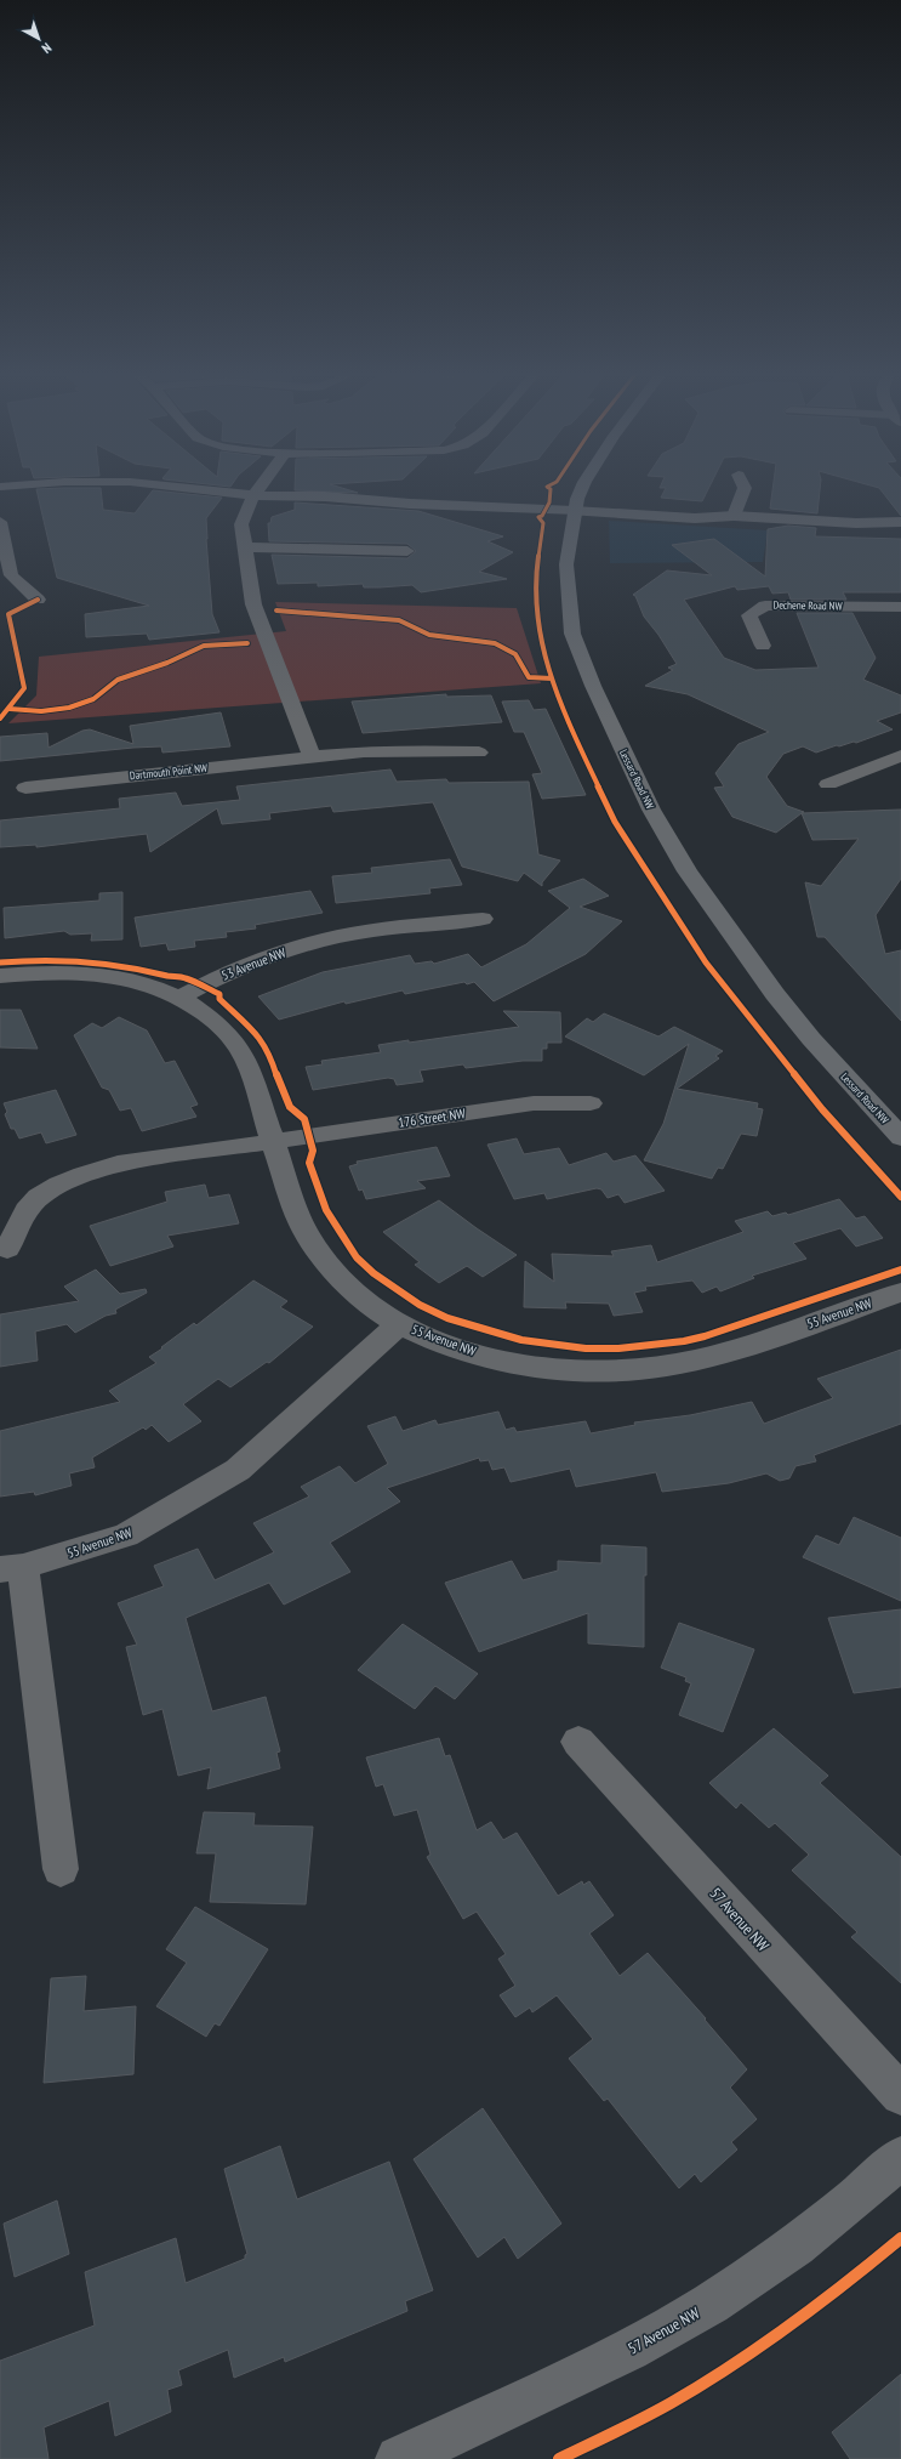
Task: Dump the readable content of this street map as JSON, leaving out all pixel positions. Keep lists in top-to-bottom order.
{
  "streets": {
    "main road": ["Lessard Road NW"],
    "street": [
      "Dechene Road NW",
      "Dartmouth Point NW",
      "53 Avenue NW",
      "176 Street NW",
      "55 Avenue NW",
      "57 Avenue NW"
    ]
  },
  "north": "bottom right"
}
